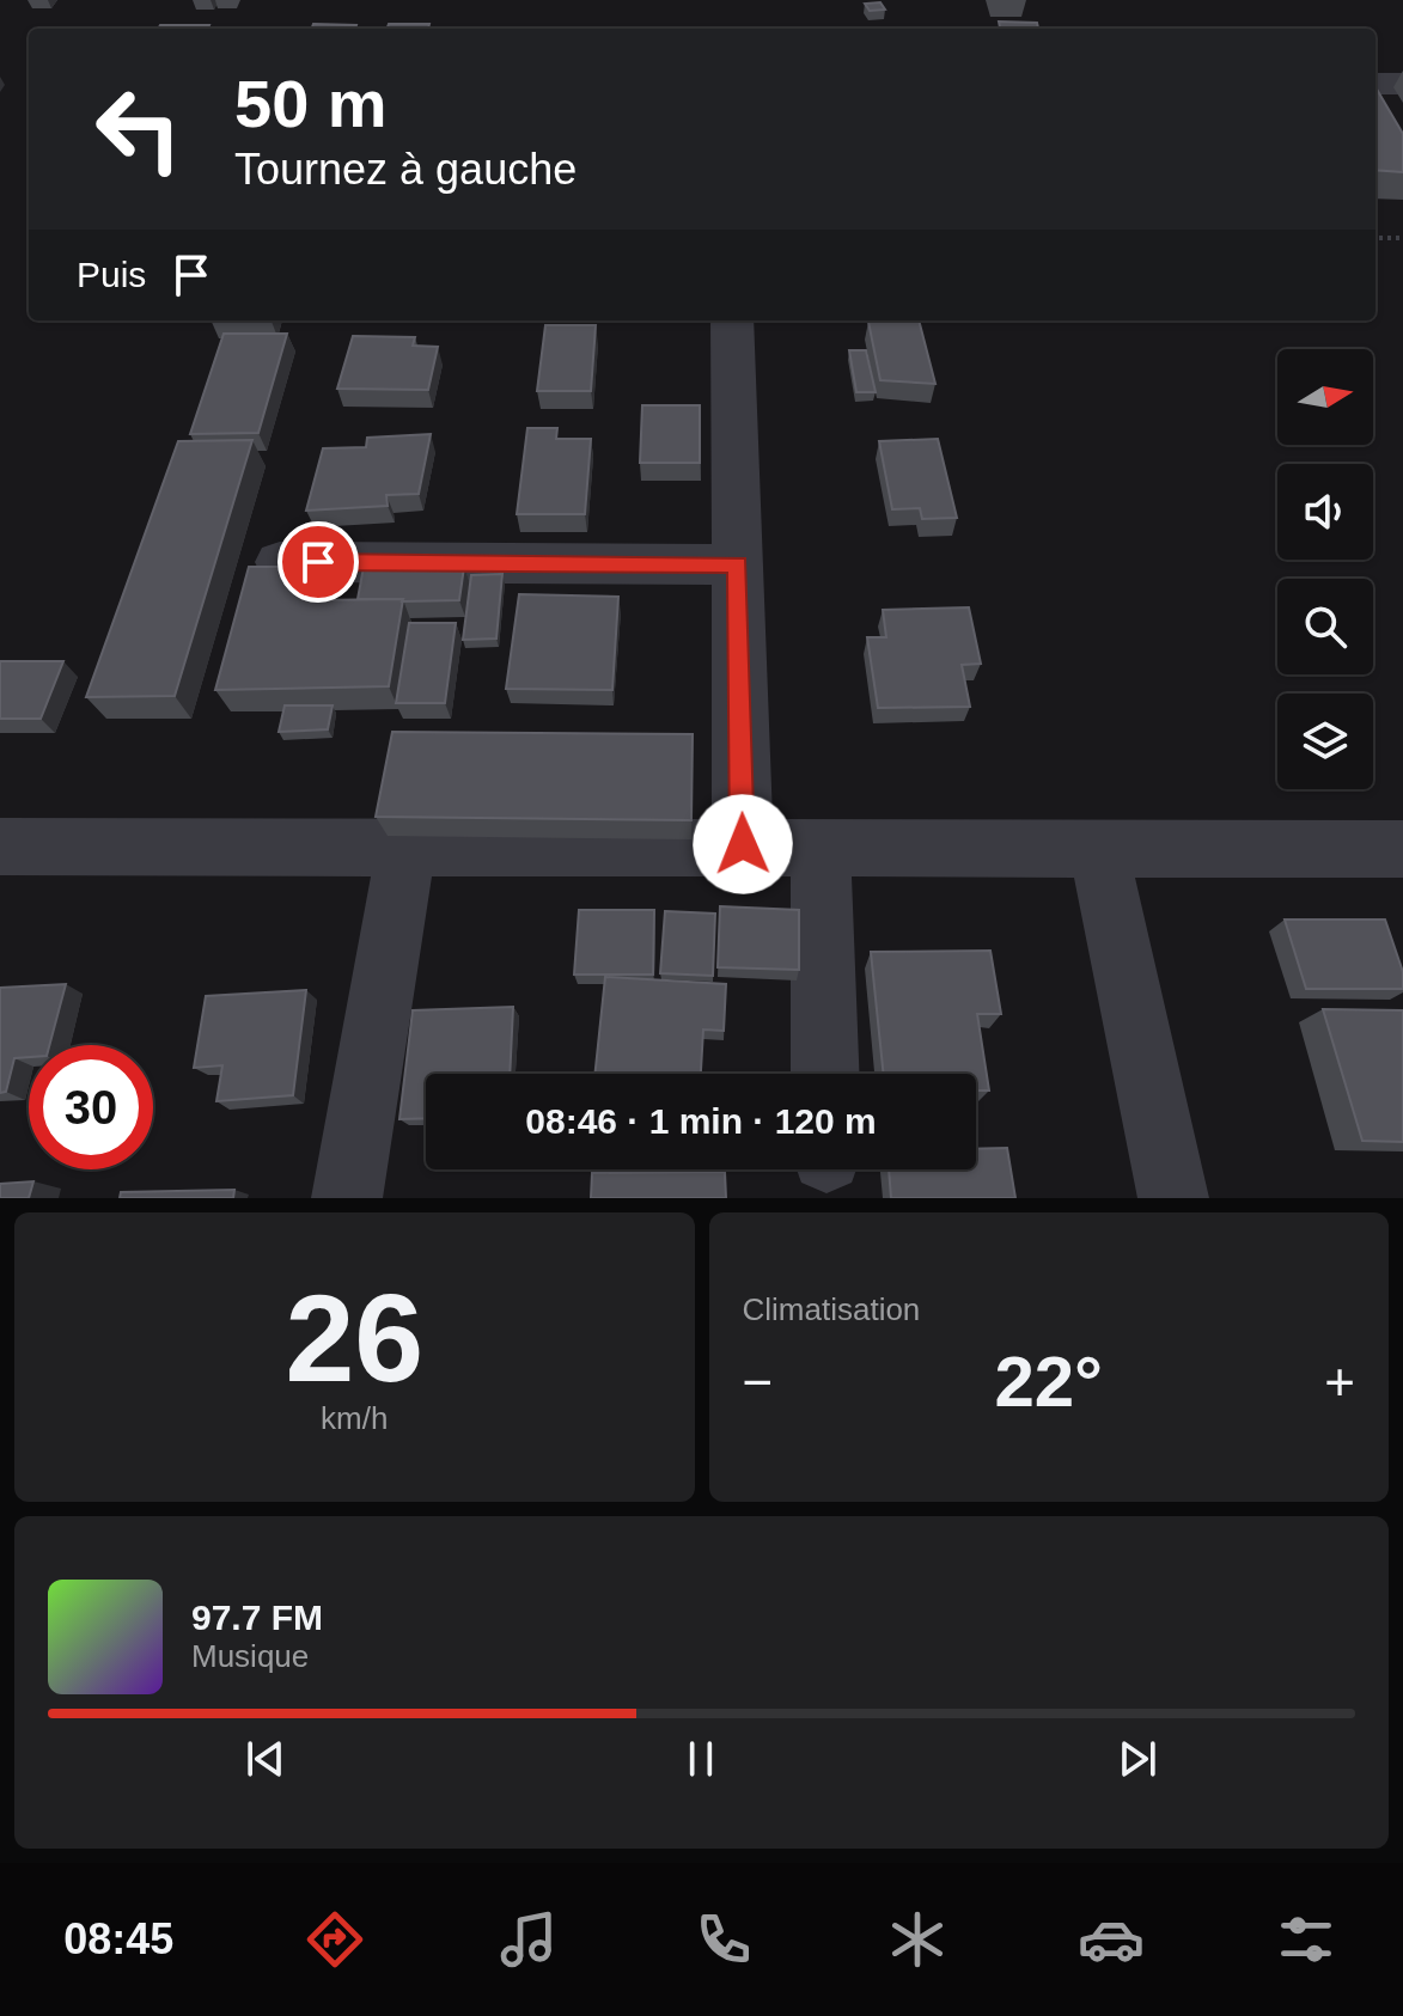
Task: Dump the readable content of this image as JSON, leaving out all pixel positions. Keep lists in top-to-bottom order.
{
  "north": "right",
  "page": {
    "turn": ["50 m", "Tournez à gauche"],
    "then": "Puis",
    "limit": "30",
    "trip": "08:46 · 1 min · 120 m",
    "tile": [
      ["26", "km/h"],
      "Climatisation"
    ],
    "heat": ["−", "22°", "+"],
    "song": ["97.7 FM", "Musique"],
    "tabs": "08:45"
  }
}
